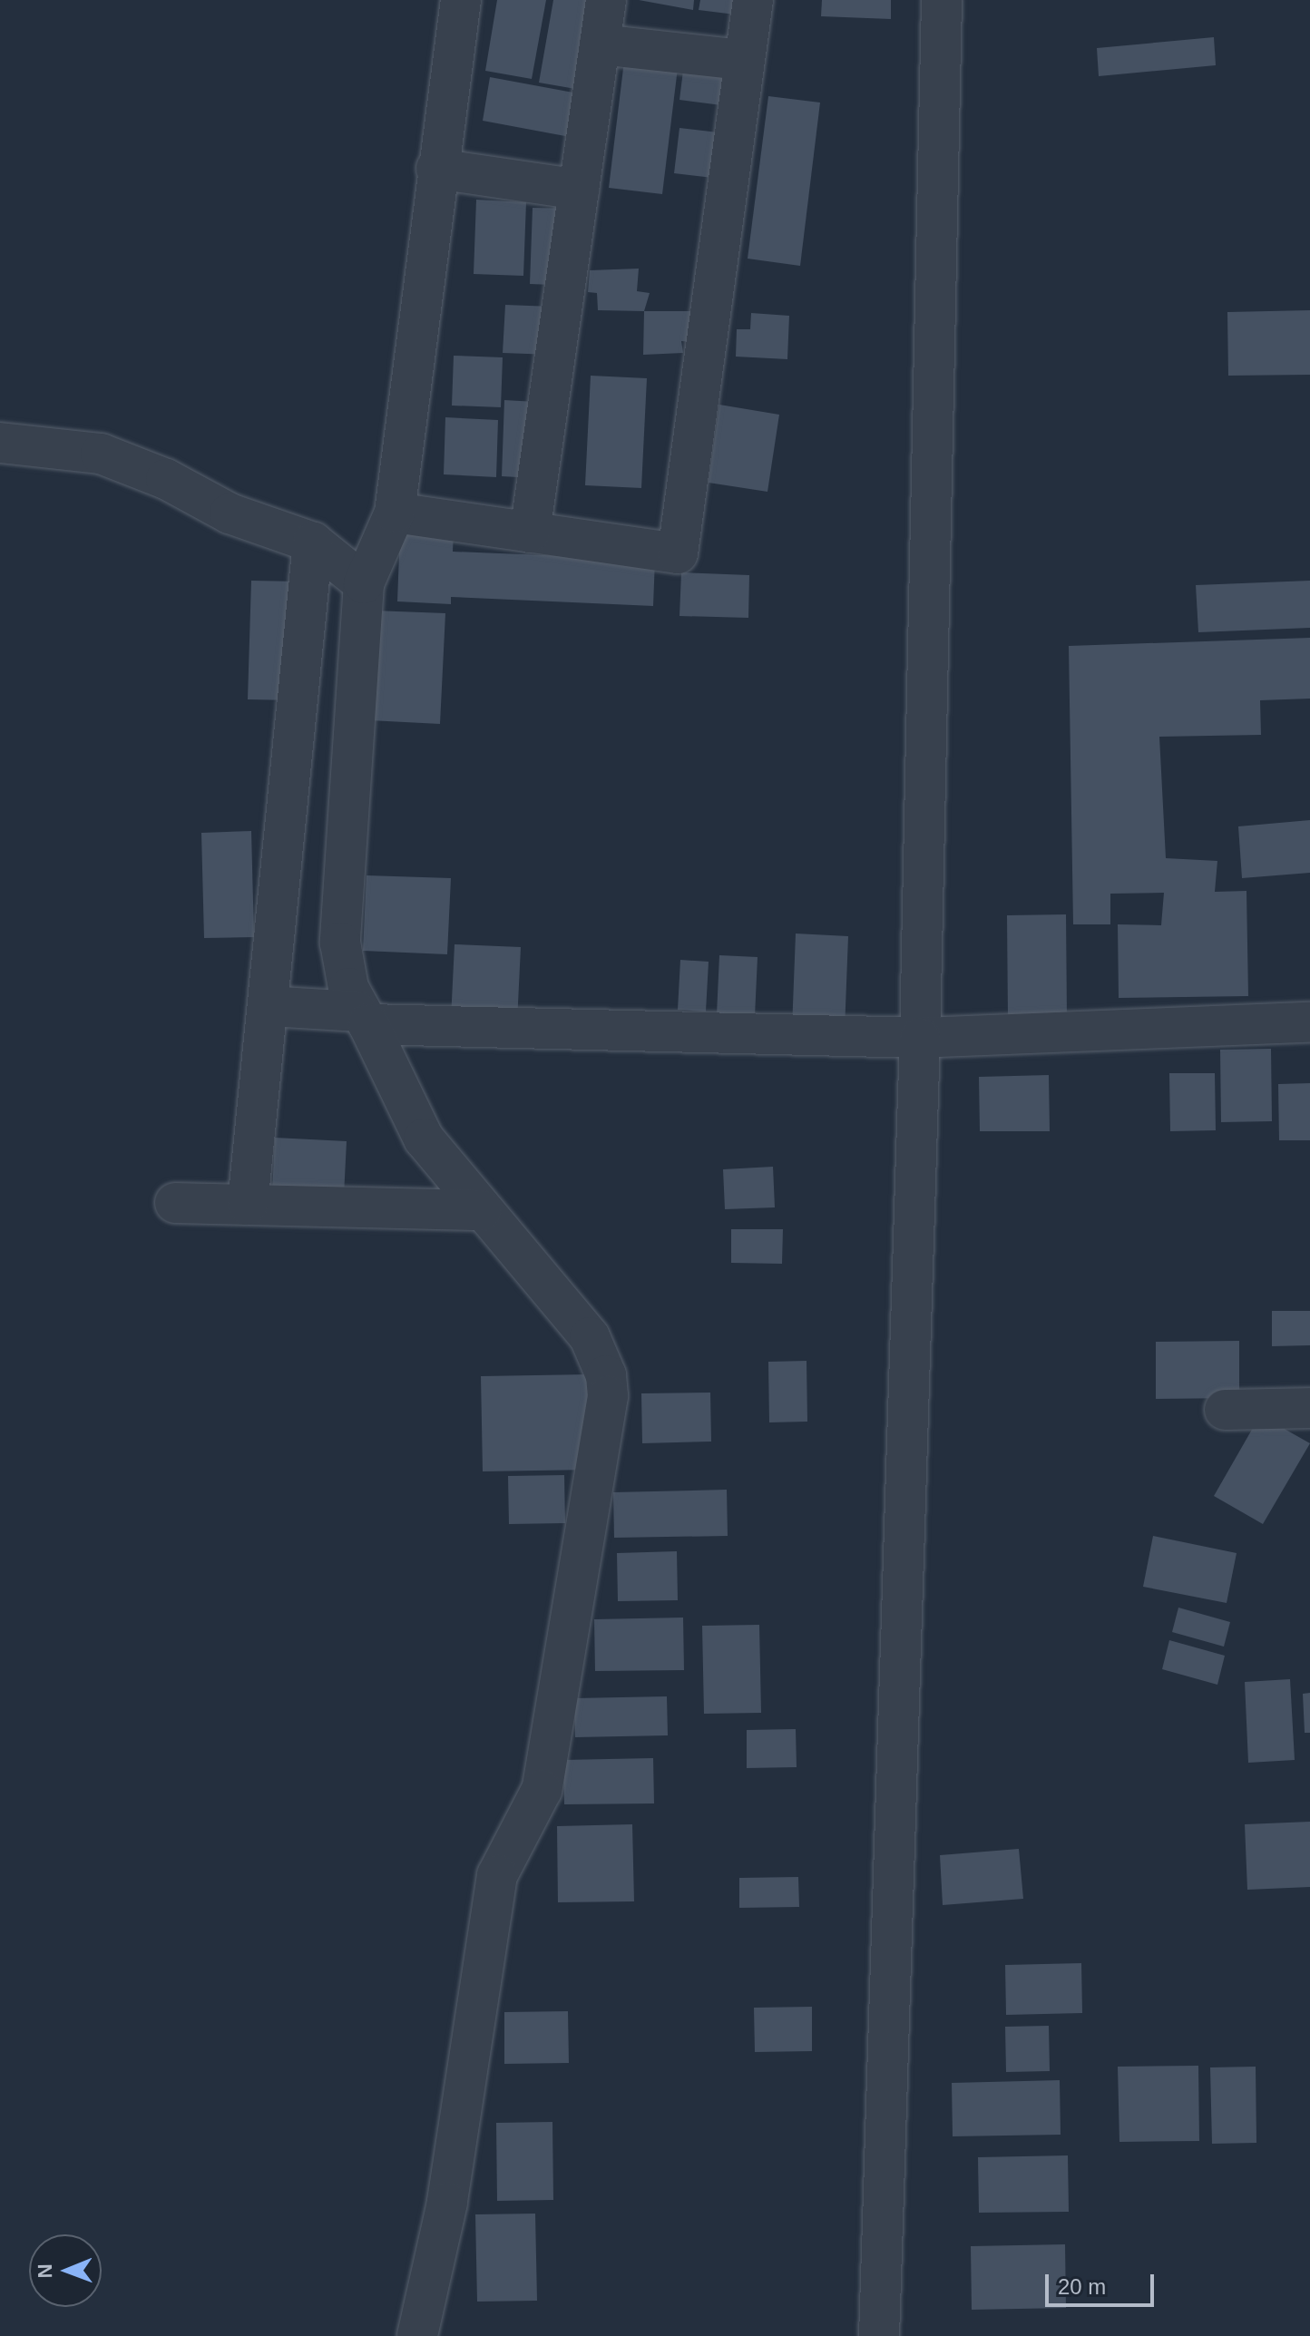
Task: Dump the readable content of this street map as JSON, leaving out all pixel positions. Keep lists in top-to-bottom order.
{
  "scale_bar": "20 m",
  "north": "left"
}
